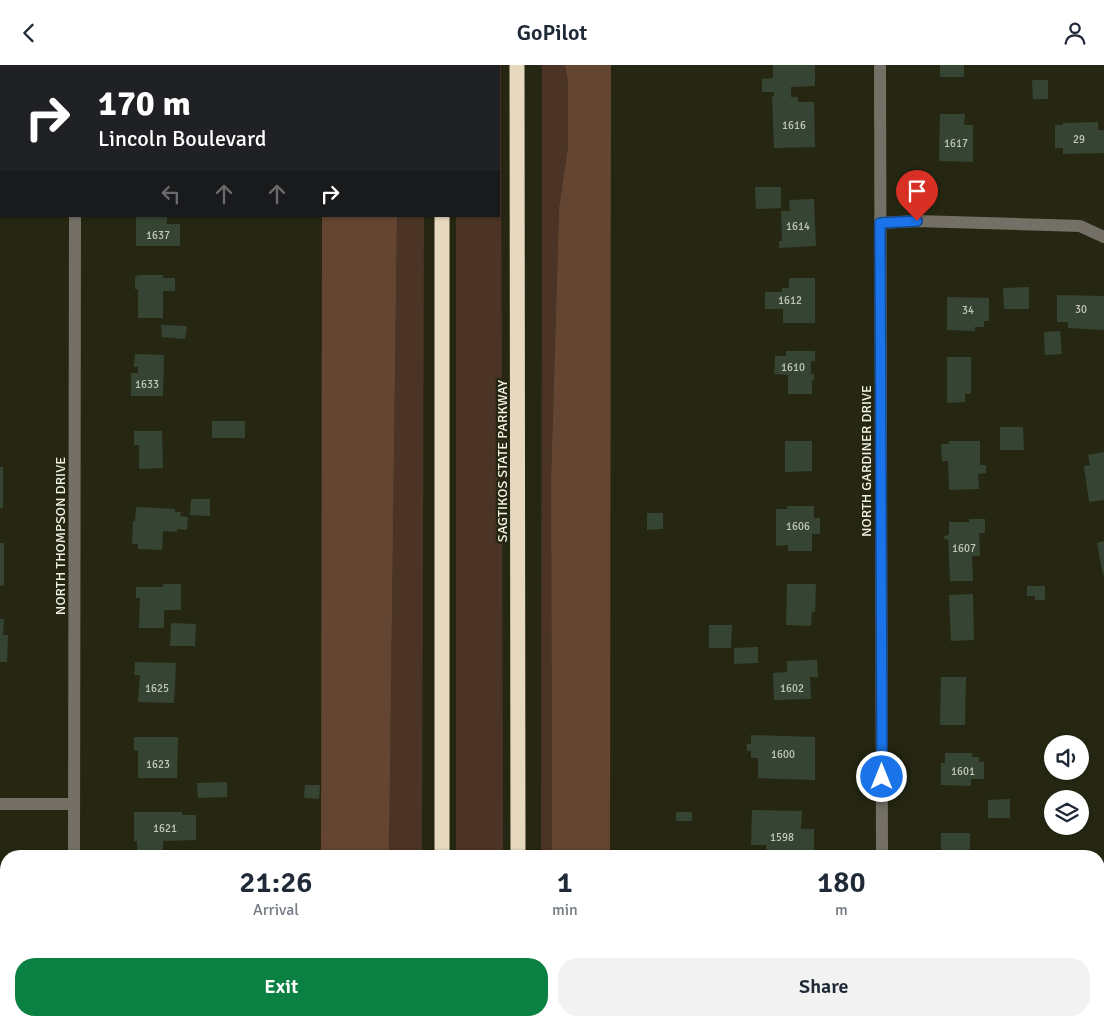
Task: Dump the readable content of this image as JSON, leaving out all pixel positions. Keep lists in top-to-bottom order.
{
  "streets": {
    "highway": ["SAGTIKOS STATE PARKWAY"],
    "street": ["NORTH GARDINER DRIVE", "NORTH THOMPSON DRIVE"]
  },
  "house_numbers": [
    "1616",
    "29",
    "1617",
    "1614",
    "1637",
    "1612",
    "30",
    "34",
    "1610",
    "1633",
    "1606",
    "1607",
    "1625",
    "1602",
    "1600",
    "1623",
    "1601",
    "1621",
    "1598"
  ],
  "page": {
    "header": "GoPilot",
    "turn": ["170 m", "Lincoln Boulevard"],
    "eta": [
      "21:26",
      "Arrival",
      "1",
      "min",
      "180",
      "m"
    ],
    "buttons": ["Exit", "Share"]
  }
}
